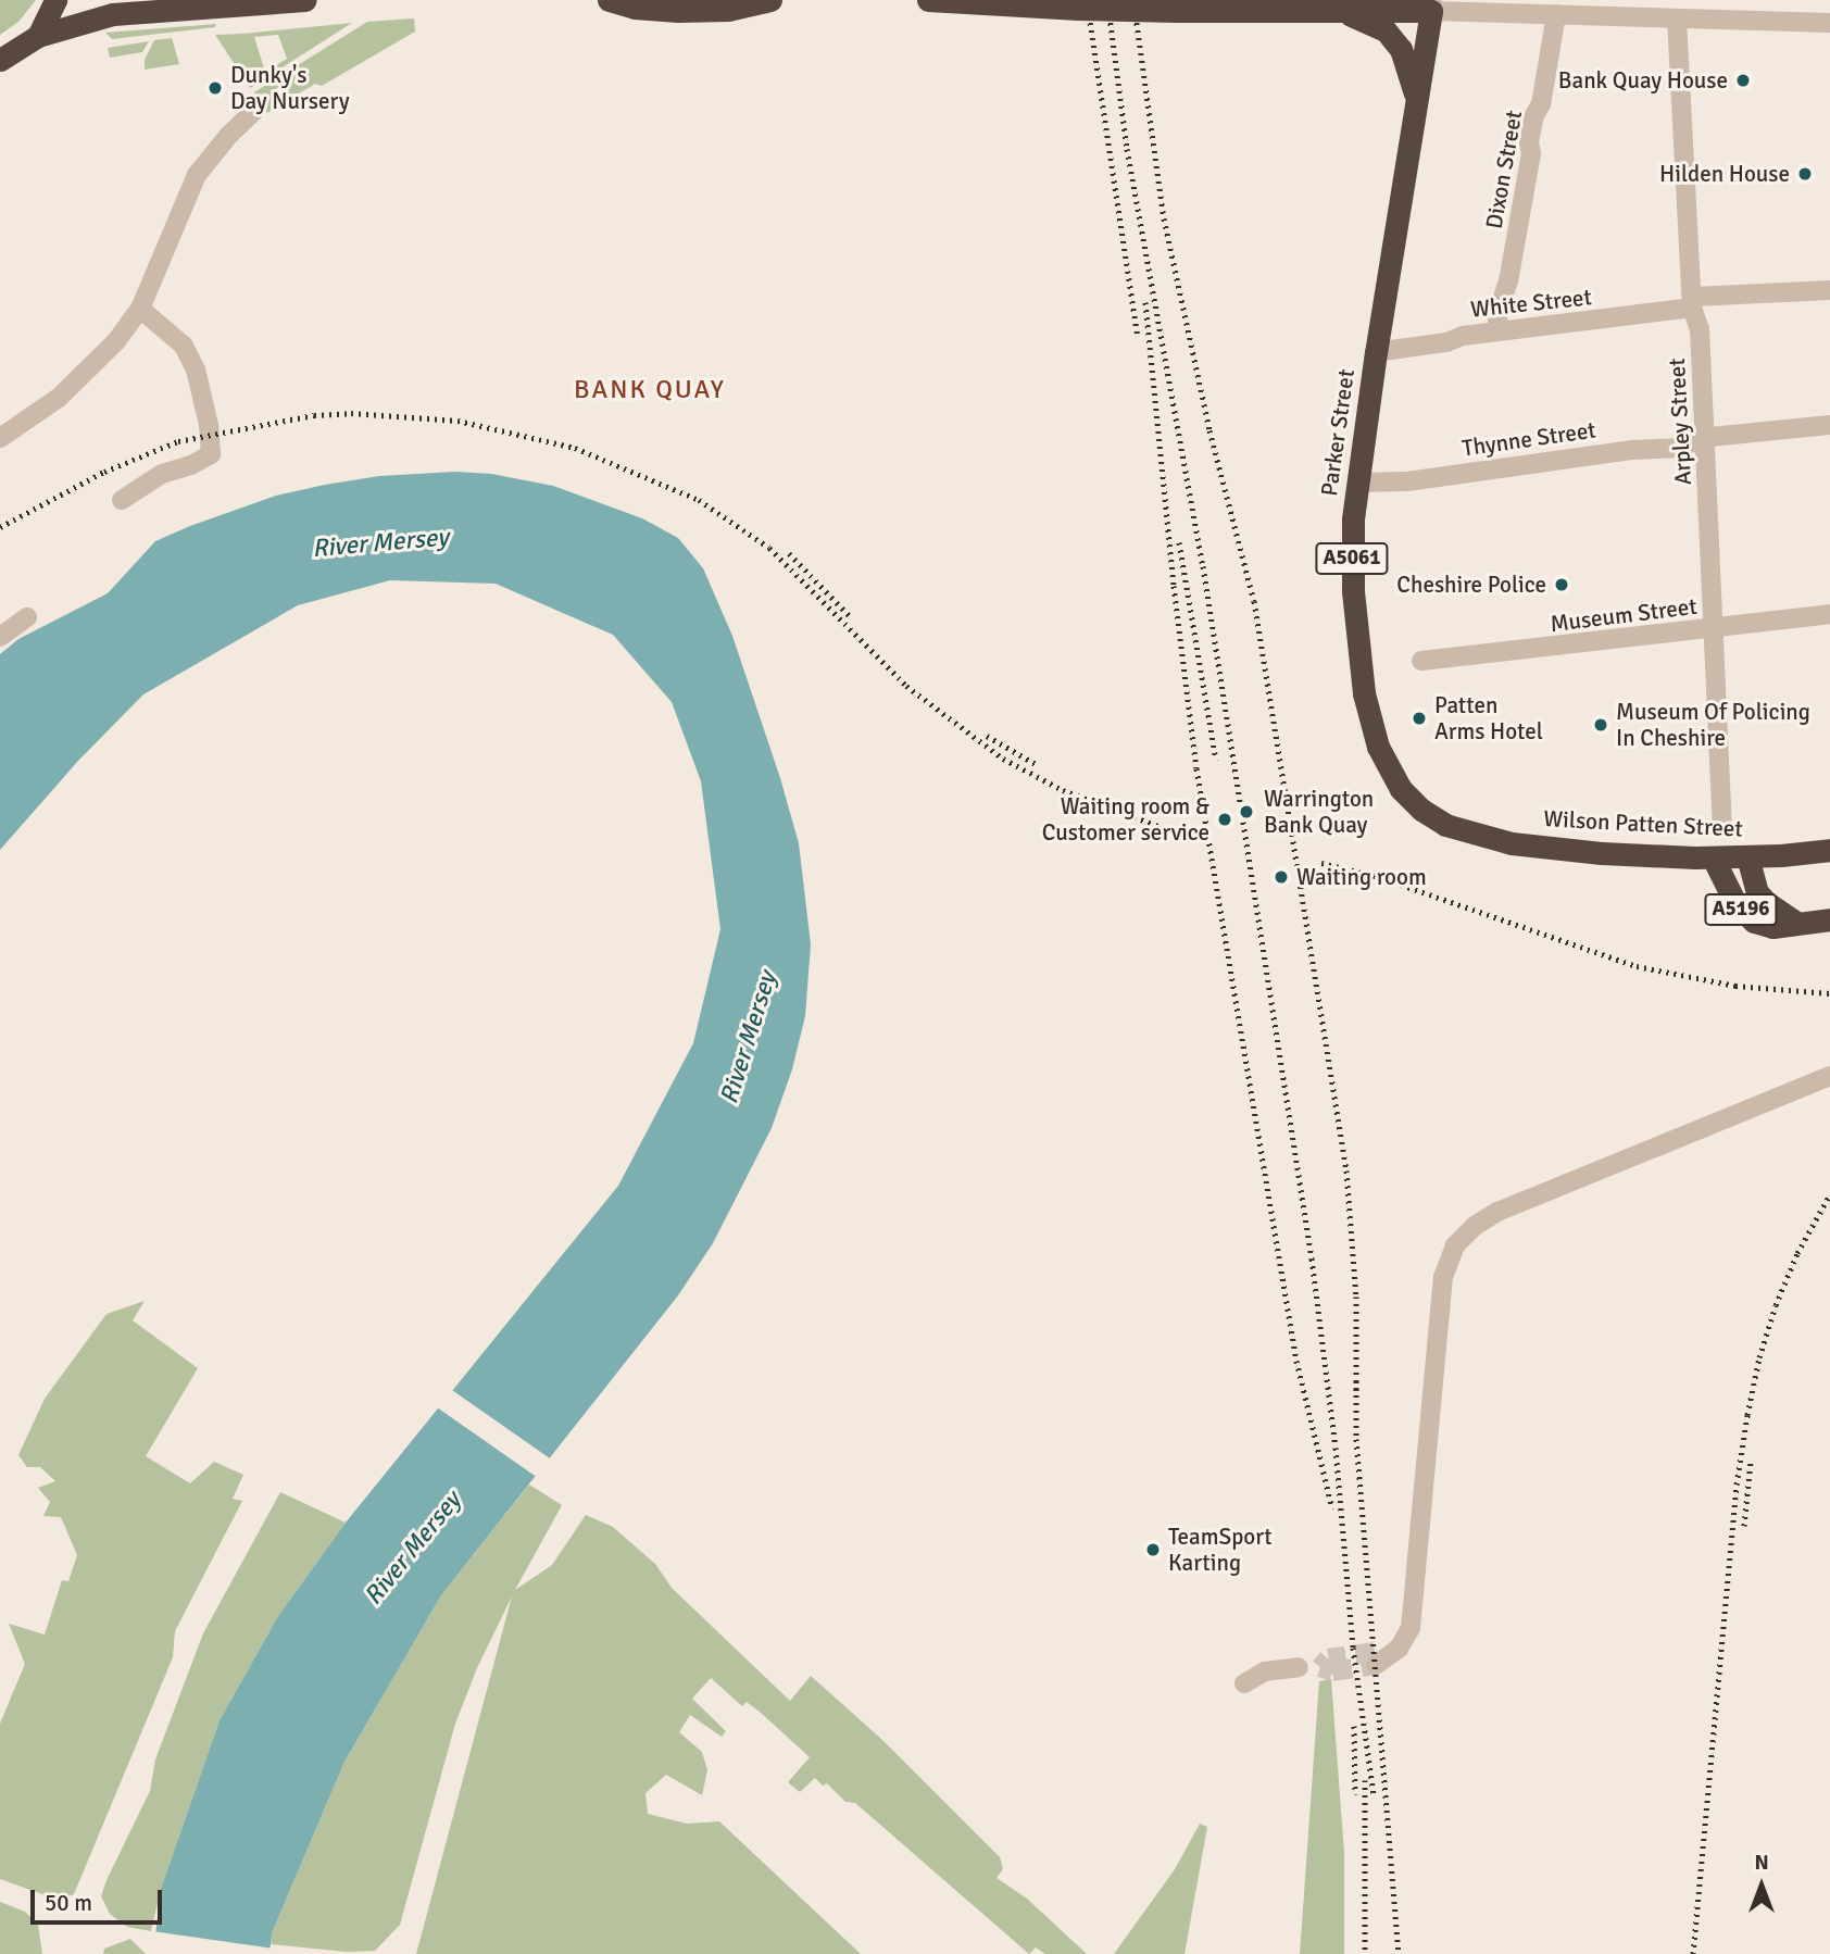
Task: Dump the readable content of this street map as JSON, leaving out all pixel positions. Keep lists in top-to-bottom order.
{
  "streets": {
    "highway": [
      "Parker Street",
      "A5061",
      "Wilson Patten Street",
      "A5196"
    ],
    "street": [
      "Dixon Street",
      "White Street",
      "Arpley Street",
      "Thynne Street",
      "Museum Street"
    ]
  },
  "crossings": [
    ["Dixon Street", "White Street"],
    ["White Street", "Arpley Street"],
    ["White Street", "Parker Street"],
    ["Arpley Street", "Thynne Street"],
    ["Arpley Street", "Museum Street"],
    ["Parker Street", "Thynne Street"],
    ["Parker Street", "Wilson Patten Street"],
    ["Wilson Patten Street", "A5196"]
  ],
  "districts": ["BANK QUAY"],
  "water": ["River Mersey"],
  "places": [
    "Bank Quay House",
    "Dunky's Day Nursery",
    "Hilden House",
    "Cheshire Police",
    "Patten Arms Hotel",
    "Museum Of Policing In Cheshire",
    "Warrington Bank Quay",
    "Waiting room & Customer service",
    "Waiting room",
    "TeamSport Karting"
  ],
  "scale_bar": "50 m",
  "north": "top"
}
